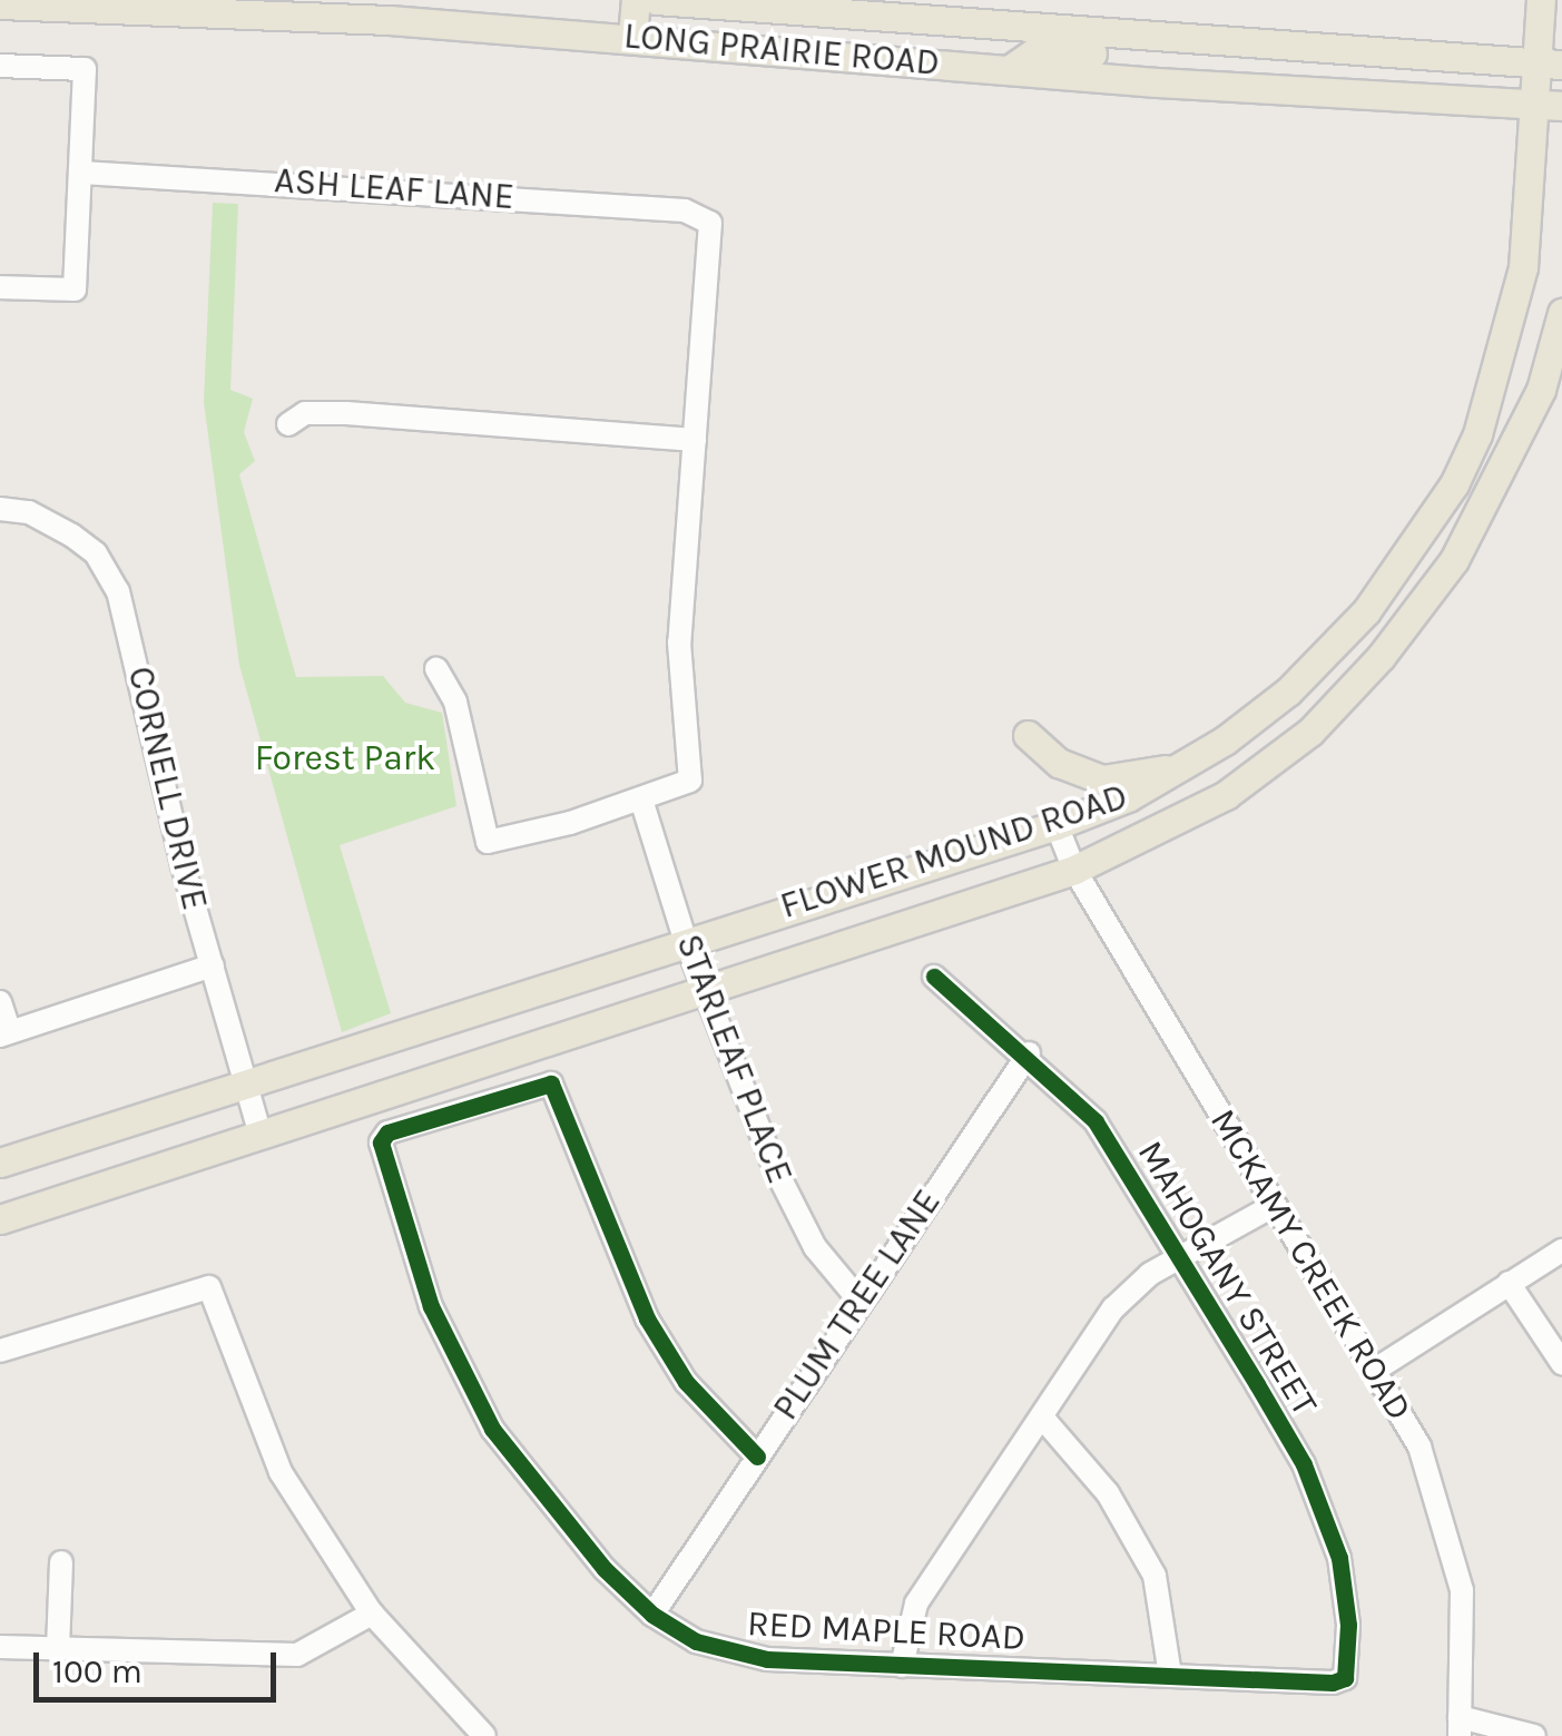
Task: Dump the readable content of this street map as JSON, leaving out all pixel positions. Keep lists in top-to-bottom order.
{
  "streets": {
    "main road": ["LONG PRAIRIE ROAD", "FLOWER MOUND ROAD"],
    "street": [
      "ASH LEAF LANE",
      "CORNELL DRIVE",
      "STARLEAF PLACE",
      "MCKAMY CREEK ROAD",
      "MAHOGANY STREET",
      "PLUM TREE LANE",
      "RED MAPLE ROAD"
    ]
  },
  "crossings": [
    ["LONG PRAIRIE ROAD", "FLOWER MOUND ROAD"],
    ["CORNELL DRIVE", "FLOWER MOUND ROAD"],
    ["FLOWER MOUND ROAD", "STARLEAF PLACE"],
    ["FLOWER MOUND ROAD", "MCKAMY CREEK ROAD"],
    ["STARLEAF PLACE", "PLUM TREE LANE"],
    ["MAHOGANY STREET", "PLUM TREE LANE"],
    ["MAHOGANY STREET", "RED MAPLE ROAD"],
    ["PLUM TREE LANE", "RED MAPLE ROAD"]
  ],
  "parks": ["Forest Park"],
  "scale_bar": "100 m"
}
